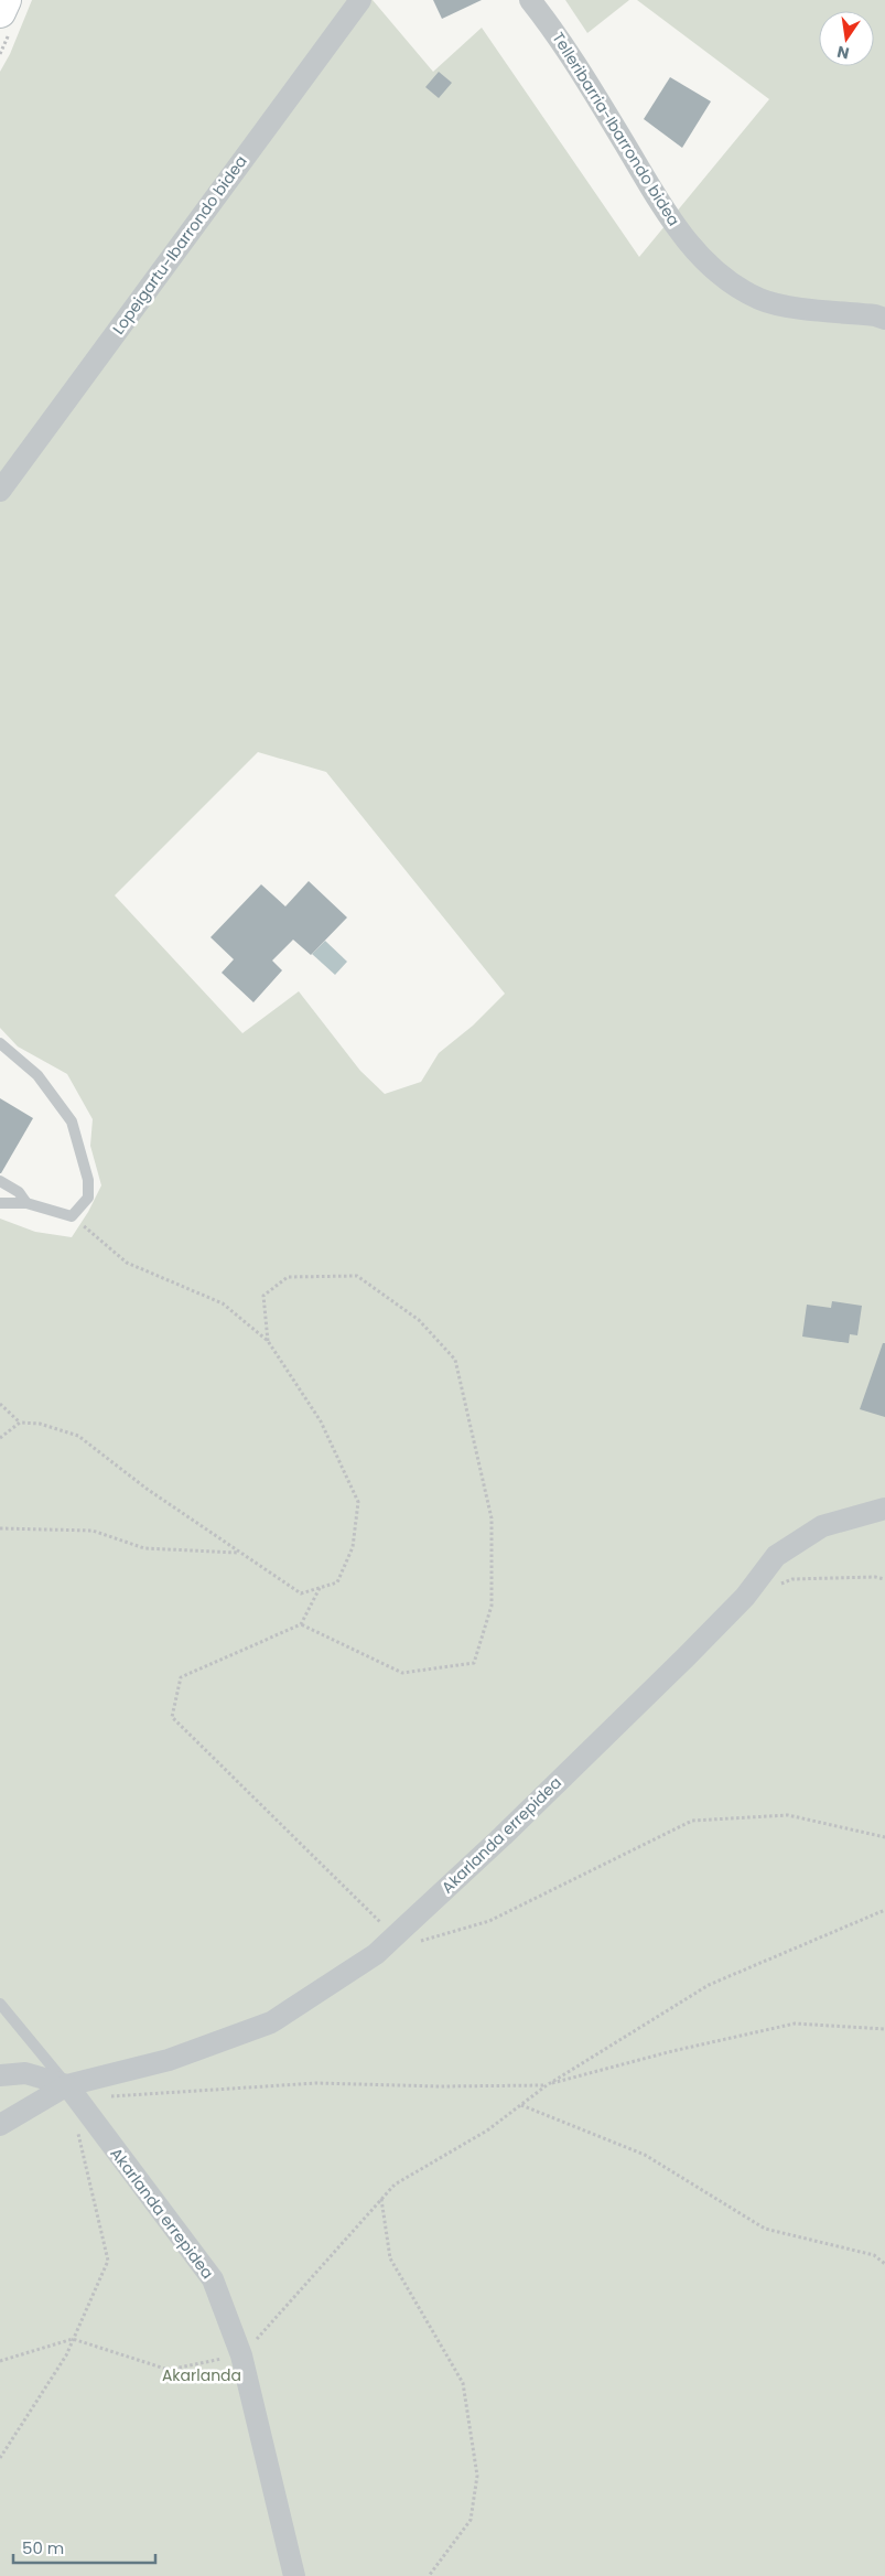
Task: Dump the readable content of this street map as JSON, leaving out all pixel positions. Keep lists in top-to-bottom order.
{
  "streets": {
    "street": ["Telleribarria-Ibarrondo bidea", "Lopeigartu-Ibarrondo bidea", "Akarlanda errepidea"]
  },
  "parks": ["Akarlanda"],
  "scale_bar": "50 m",
  "north": "bottom"
}
